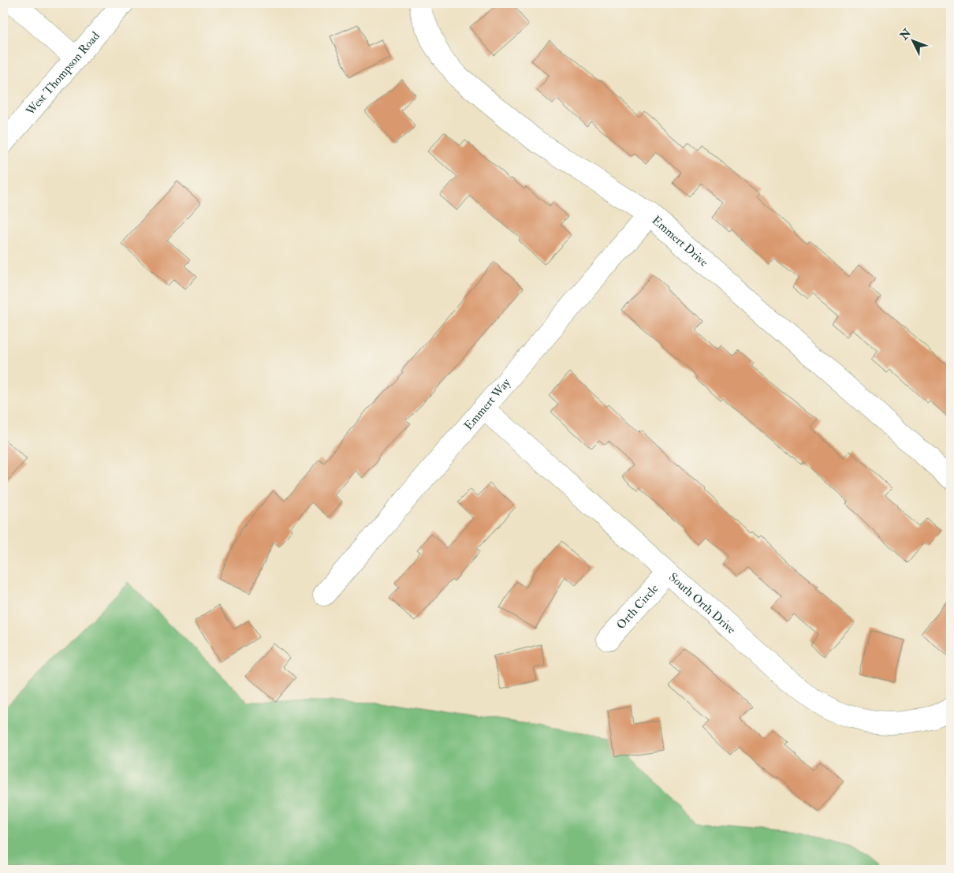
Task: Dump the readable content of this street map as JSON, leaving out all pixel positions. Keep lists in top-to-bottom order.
{
  "streets": {
    "street": [
      "West Thompson Road",
      "Emmert Drive",
      "Emmert Way",
      "South Orth Drive",
      "Orth Circle"
    ]
  },
  "crossings": [
    ["Emmert Drive", "Emmert Way"],
    ["Emmert Way", "South Orth Drive"],
    ["South Orth Drive", "Orth Circle"]
  ],
  "north": "top left"
}
